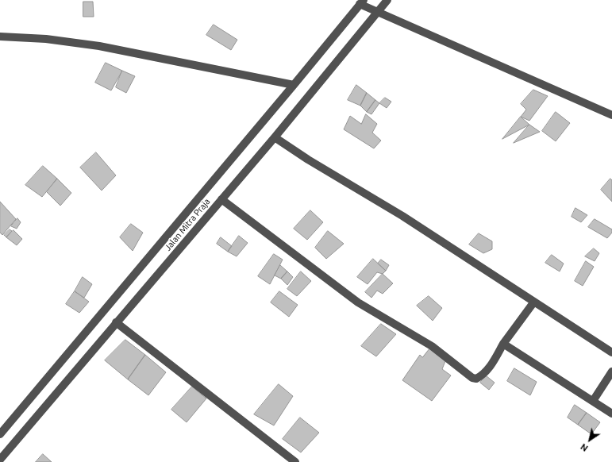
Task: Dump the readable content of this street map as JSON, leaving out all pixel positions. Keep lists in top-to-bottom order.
{
  "streets": {
    "street": ["Jalan Mitra Praja"]
  },
  "north": "bottom left"
}
